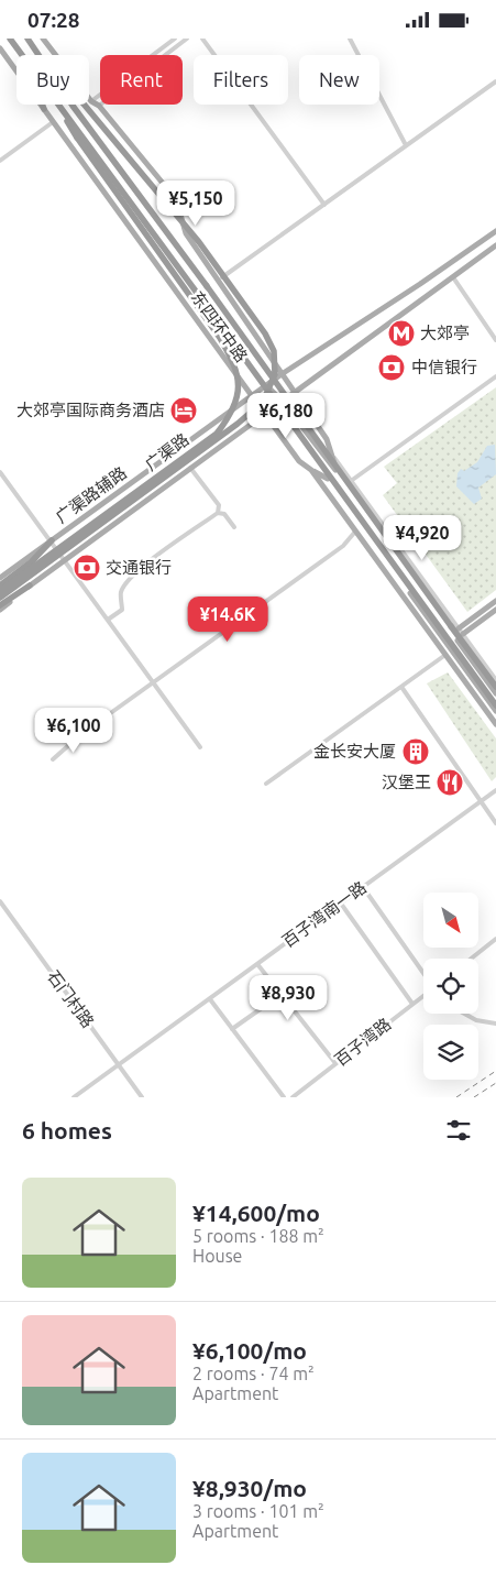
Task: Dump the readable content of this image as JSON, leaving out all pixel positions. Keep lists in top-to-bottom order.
{
  "streets": {
    "highway": ["东四环中路", "广渠路"],
    "main road": ["广渠路辅路"],
    "street": ["百子湾南一路", "石门村路", "百子湾路"]
  },
  "crossings": [
    ["东四环中路", "广渠路"],
    ["东四环中路", "广渠路辅路"],
    ["百子湾南一路", "石门村路"]
  ],
  "places": {
    "metro station": ["大郊亭"],
    "bank": ["中信银行", "交通银行"],
    "hotel": ["大郊亭国际商务酒店"],
    "building": ["金长安大厦"],
    "restaurant": ["汉堡王"]
  },
  "north": "bottom right",
  "page": {
    "status": "07:28",
    "chip": [
      "Buy",
      "Rent",
      "Filters",
      "New"
    ],
    "price": [
      "¥5,150",
      "¥6,180",
      "¥4,920",
      "¥14.6K",
      "¥6,100",
      "¥8,930"
    ],
    "heading": "6 homes",
    "list": [
      {
        "name": "¥14,600/mo",
        "note": "5 rooms · 188 m² · House"
      },
      {
        "name": "¥6,100/mo",
        "note": "2 rooms · 74 m² · Apartment"
      },
      {
        "name": "¥8,930/mo",
        "note": "3 rooms · 101 m² · Apartment"
      }
    ]
  }
}
